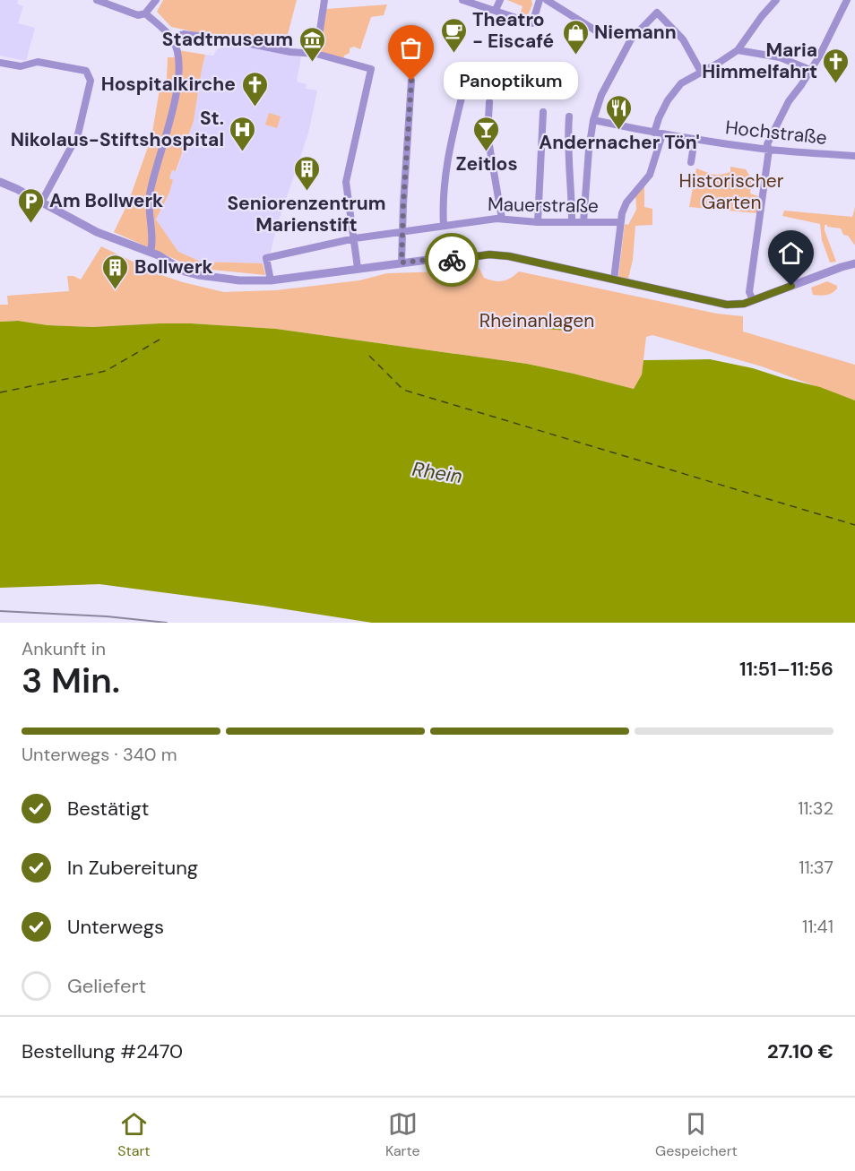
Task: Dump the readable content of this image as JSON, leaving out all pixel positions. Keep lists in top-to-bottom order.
{
  "streets": {
    "street": ["Hochstraße", "Mauerstraße"]
  },
  "water": ["Rhein"],
  "parks": ["Historischer Garten", "Rheinanlagen"],
  "places": {
    "cafe": ["Theatro - Eiscafé"],
    "shop": ["Niemann"],
    "museum": ["Stadtmuseum"],
    "other": ["Panoptikum"],
    "church": ["Maria Himmelfahrt", "Hospitalkirche"],
    "restaurant": ["Andernacher Tön'"],
    "hospital": ["St. Nikolaus-Stiftshospital"],
    "bar": ["Zeitlos"],
    "building": ["Seniorenzentrum Marienstift", "Bollwerk"],
    "parking": ["Am Bollwerk"]
  },
  "page": {
    "bubble": "Panoptikum",
    "heading": ["3 Min.", "Ankunft in", "11:51–11:56"],
    "panel": ["Bestellung #2470", "27.10 €"],
    "bar": "Unterwegs · 340 m",
    "list": [
      ["Bestätigt", "11:32"],
      ["In Zubereitung", "11:37"],
      ["Unterwegs", "11:41"],
      "Geliefert"
    ],
    "tabs": ["Start", "Karte", "Gespeichert"]
  }
}
